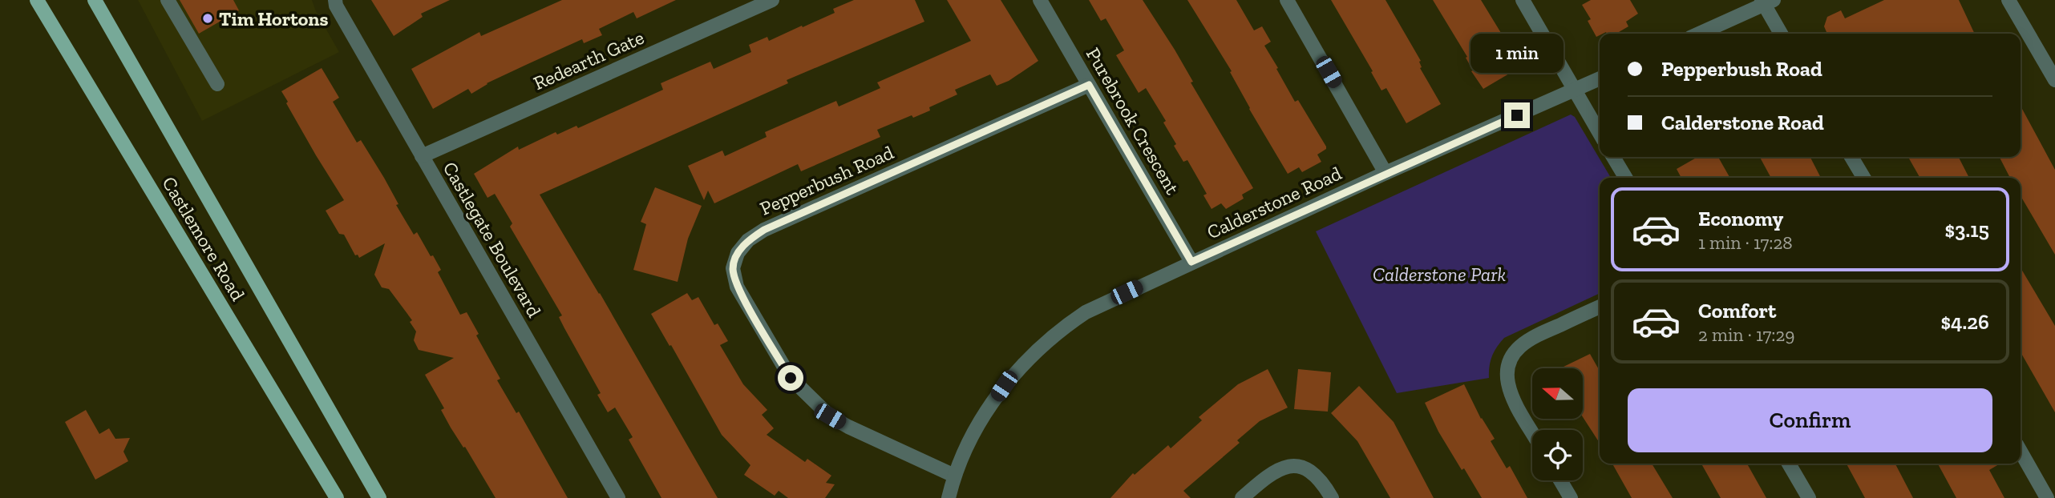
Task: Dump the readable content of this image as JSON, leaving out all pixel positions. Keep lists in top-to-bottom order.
{
  "streets": {
    "main road": ["Castlemore Road"],
    "street": [
      "Redearth Gate",
      "Purebrook Crescent",
      "Pepperbush Road",
      "Calderstone Road",
      "Castlegate Boulevard"
    ]
  },
  "crossings": [
    ["Redearth Gate", "Castlegate Boulevard"],
    ["Purebrook Crescent", "Pepperbush Road"],
    ["Purebrook Crescent", "Calderstone Road"],
    ["Pepperbush Road", "Calderstone Road"]
  ],
  "parks": ["Calderstone Park"],
  "places": ["Tim Hortons"],
  "north": "left",
  "page": {
    "bubble": "1 min",
    "banner": ["Pepperbush Road", "Calderstone Road"],
    "list": [
      {
        "name": "Economy",
        "note": "1 min · 17:28",
        "value": "$3.15"
      },
      {
        "name": "Comfort",
        "note": "2 min · 17:29",
        "value": "$4.26"
      }
    ],
    "buttons": "Confirm"
  }
}
